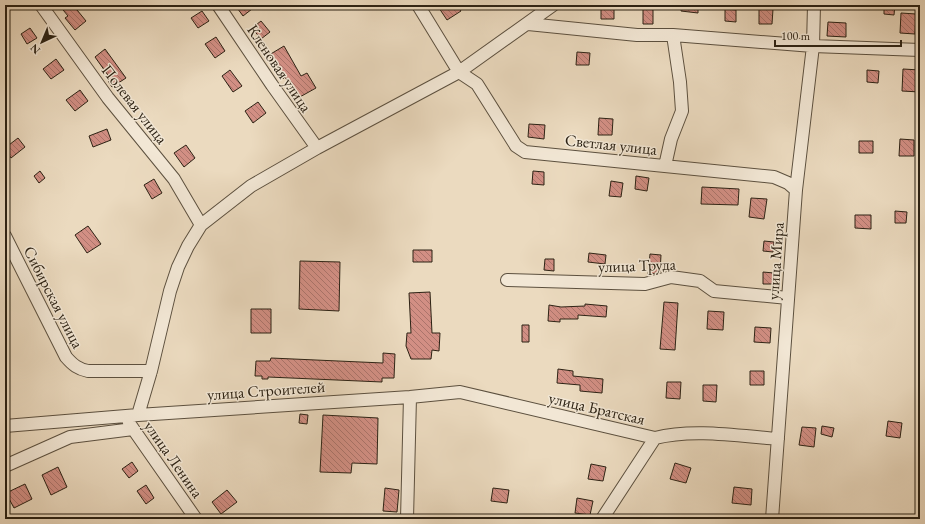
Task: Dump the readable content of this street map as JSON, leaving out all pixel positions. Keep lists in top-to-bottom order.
{
  "streets": {
    "street": [
      "Кленовая улица",
      "Полевая улица",
      "Светлая улица",
      "улица Мира",
      "улица Труда",
      "Сибирская улица",
      "улица Строителей",
      "улица Братская",
      "улица Ленина"
    ]
  },
  "crossings": [
    ["Светлая улица", "улица Мира"],
    ["улица Мира", "улица Труда"],
    ["улица Мира", "улица Братская"],
    ["улица Строителей", "улица Братская"],
    ["улица Строителей", "улица Ленина"]
  ],
  "scale_bar": "100 m",
  "north": "bottom left"
}
